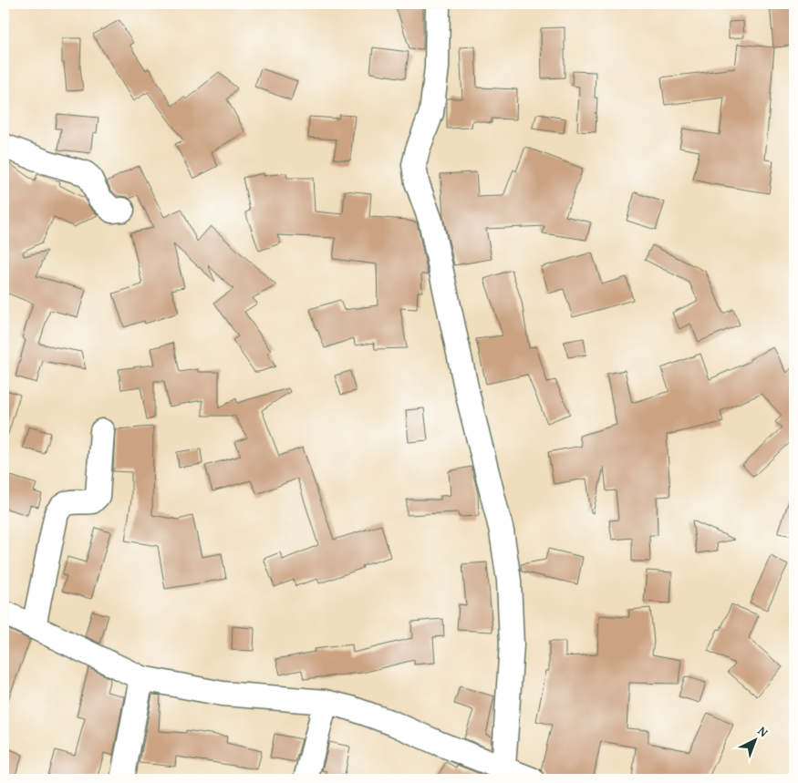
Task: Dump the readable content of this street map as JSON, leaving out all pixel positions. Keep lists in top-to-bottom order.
{
  "north": "top right"
}
